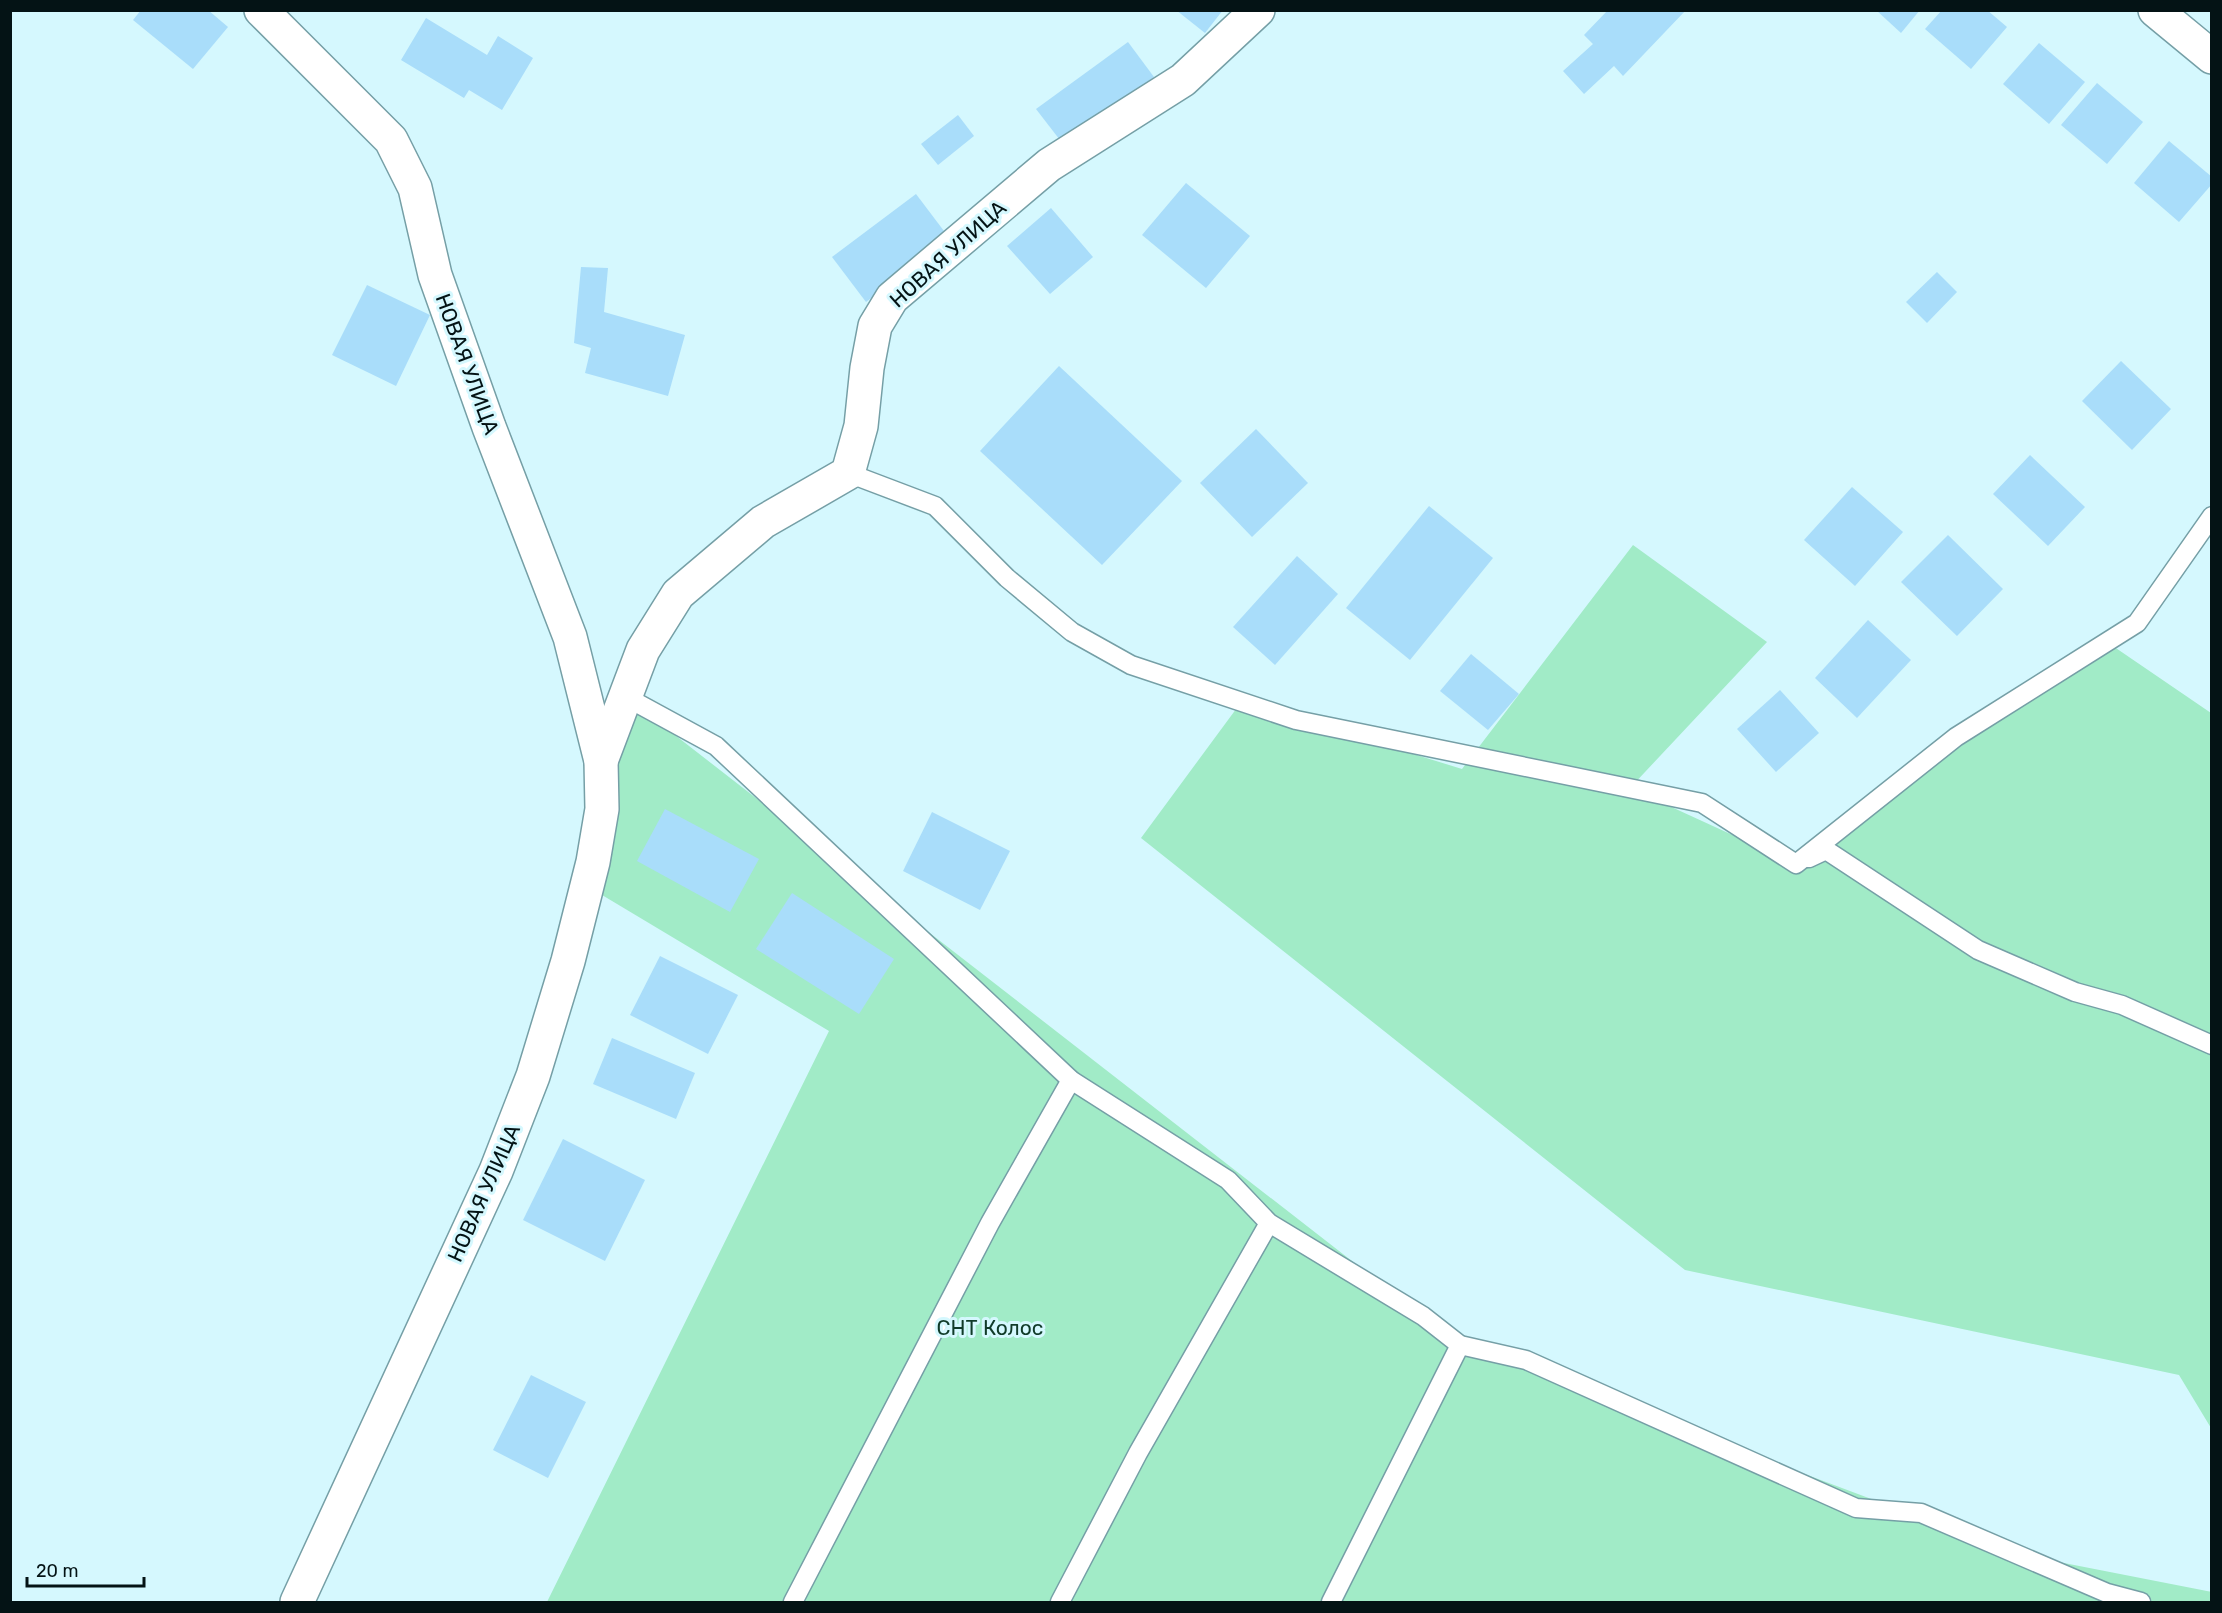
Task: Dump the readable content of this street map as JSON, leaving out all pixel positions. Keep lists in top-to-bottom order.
{
  "streets": {
    "street": ["НОВАЯ УЛИЦА"]
  },
  "parks": ["СНТ Колос"],
  "scale_bar": "20 m"
}
